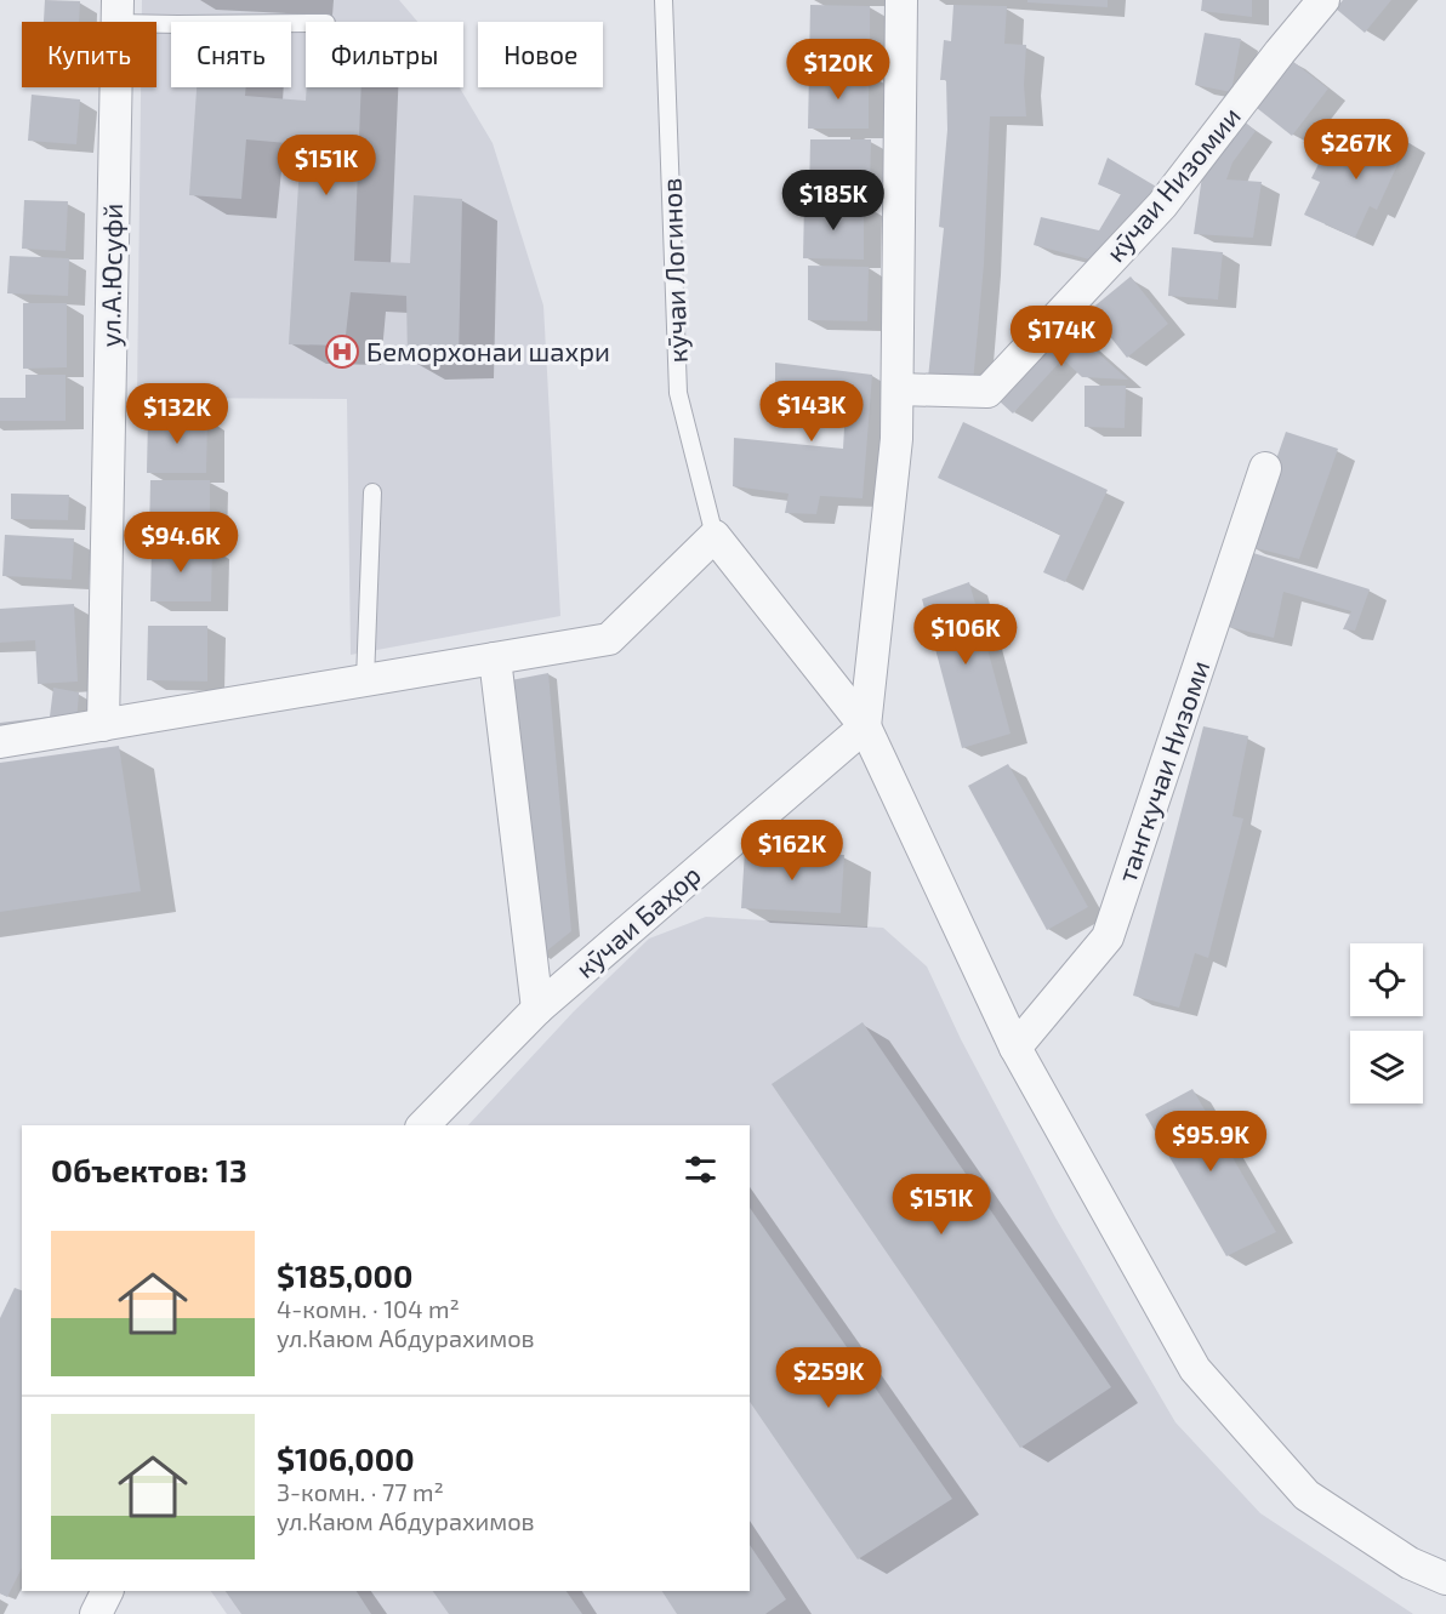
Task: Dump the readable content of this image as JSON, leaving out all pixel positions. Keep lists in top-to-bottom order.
{
  "streets": {
    "street": [
      "кӯчаи Низомии",
      "ул.А.Юсуфй",
      "тангкучаи Низоми",
      "кӯчаи Баҳор"
    ],
    "lane": ["кӯчаи Логинов"]
  },
  "places": {
    "hospital": ["Беморхонаи шахри"]
  },
  "page": {
    "chip": [
      "Купить",
      "Снять",
      "Фильтры",
      "Новое"
    ],
    "price": [
      "$120K",
      "$267K",
      "$151K",
      "$185K",
      "$174K",
      "$143K",
      "$132K",
      "$94.6K",
      "$106K",
      "$162K",
      "$95.9K",
      "$151K",
      "$259K"
    ],
    "heading": "Объектов: 13",
    "list": [
      {
        "name": "$185,000",
        "note": "4-комн. · 104 m² · ул.Каюм Абдурахимов"
      },
      {
        "name": "$106,000",
        "note": "3-комн. · 77 m² · ул.Каюм Абдурахимов"
      }
    ]
  }
}
